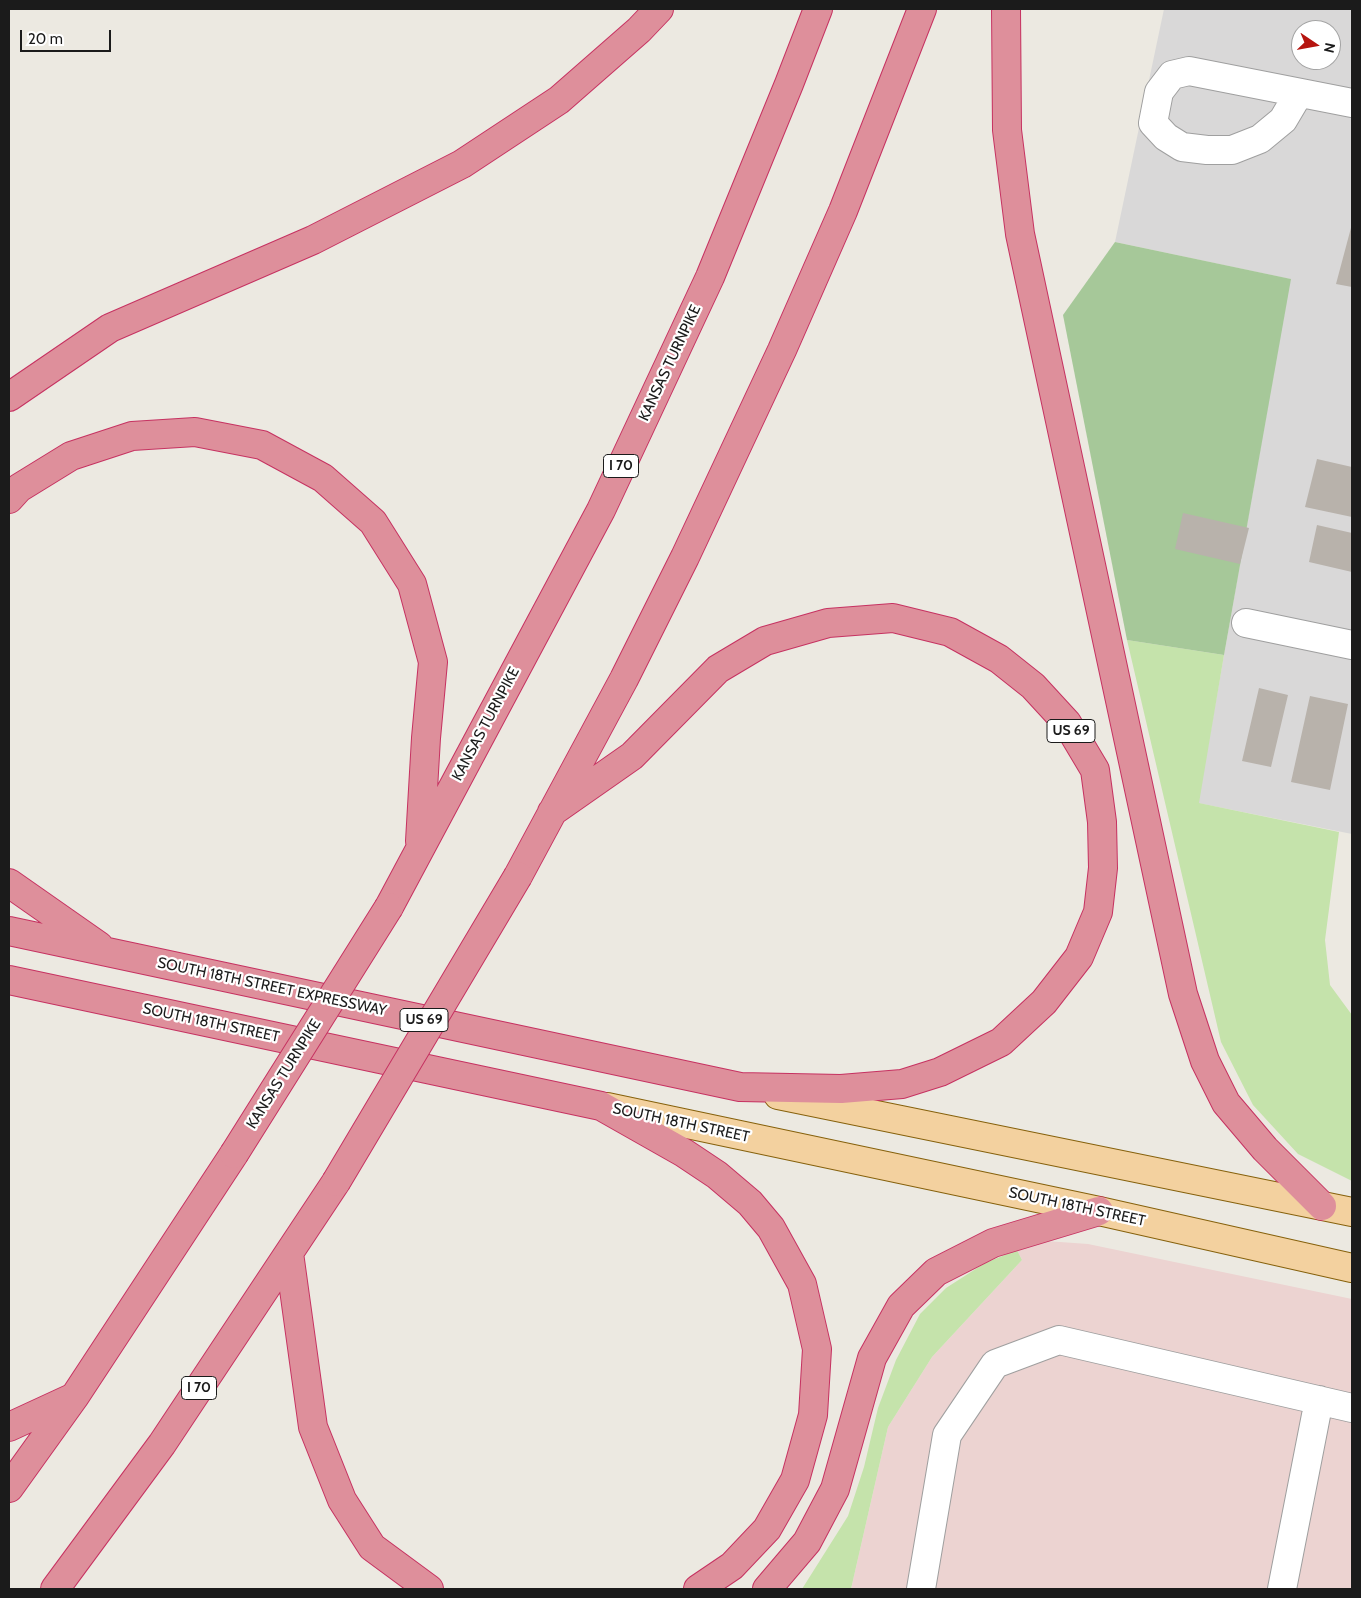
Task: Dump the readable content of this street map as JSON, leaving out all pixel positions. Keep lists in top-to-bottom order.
{
  "streets": {
    "highway": [
      "KANSAS TURNPIKE",
      "I 70",
      "US 69",
      "SOUTH 18TH STREET EXPRESSWAY",
      "SOUTH 18TH STREET"
    ]
  },
  "crossings": [
    ["KANSAS TURNPIKE", "I 70"],
    ["I 70", "US 69"],
    ["US 69", "SOUTH 18TH STREET EXPRESSWAY"]
  ],
  "scale_bar": "20 m",
  "north": "right"
}
